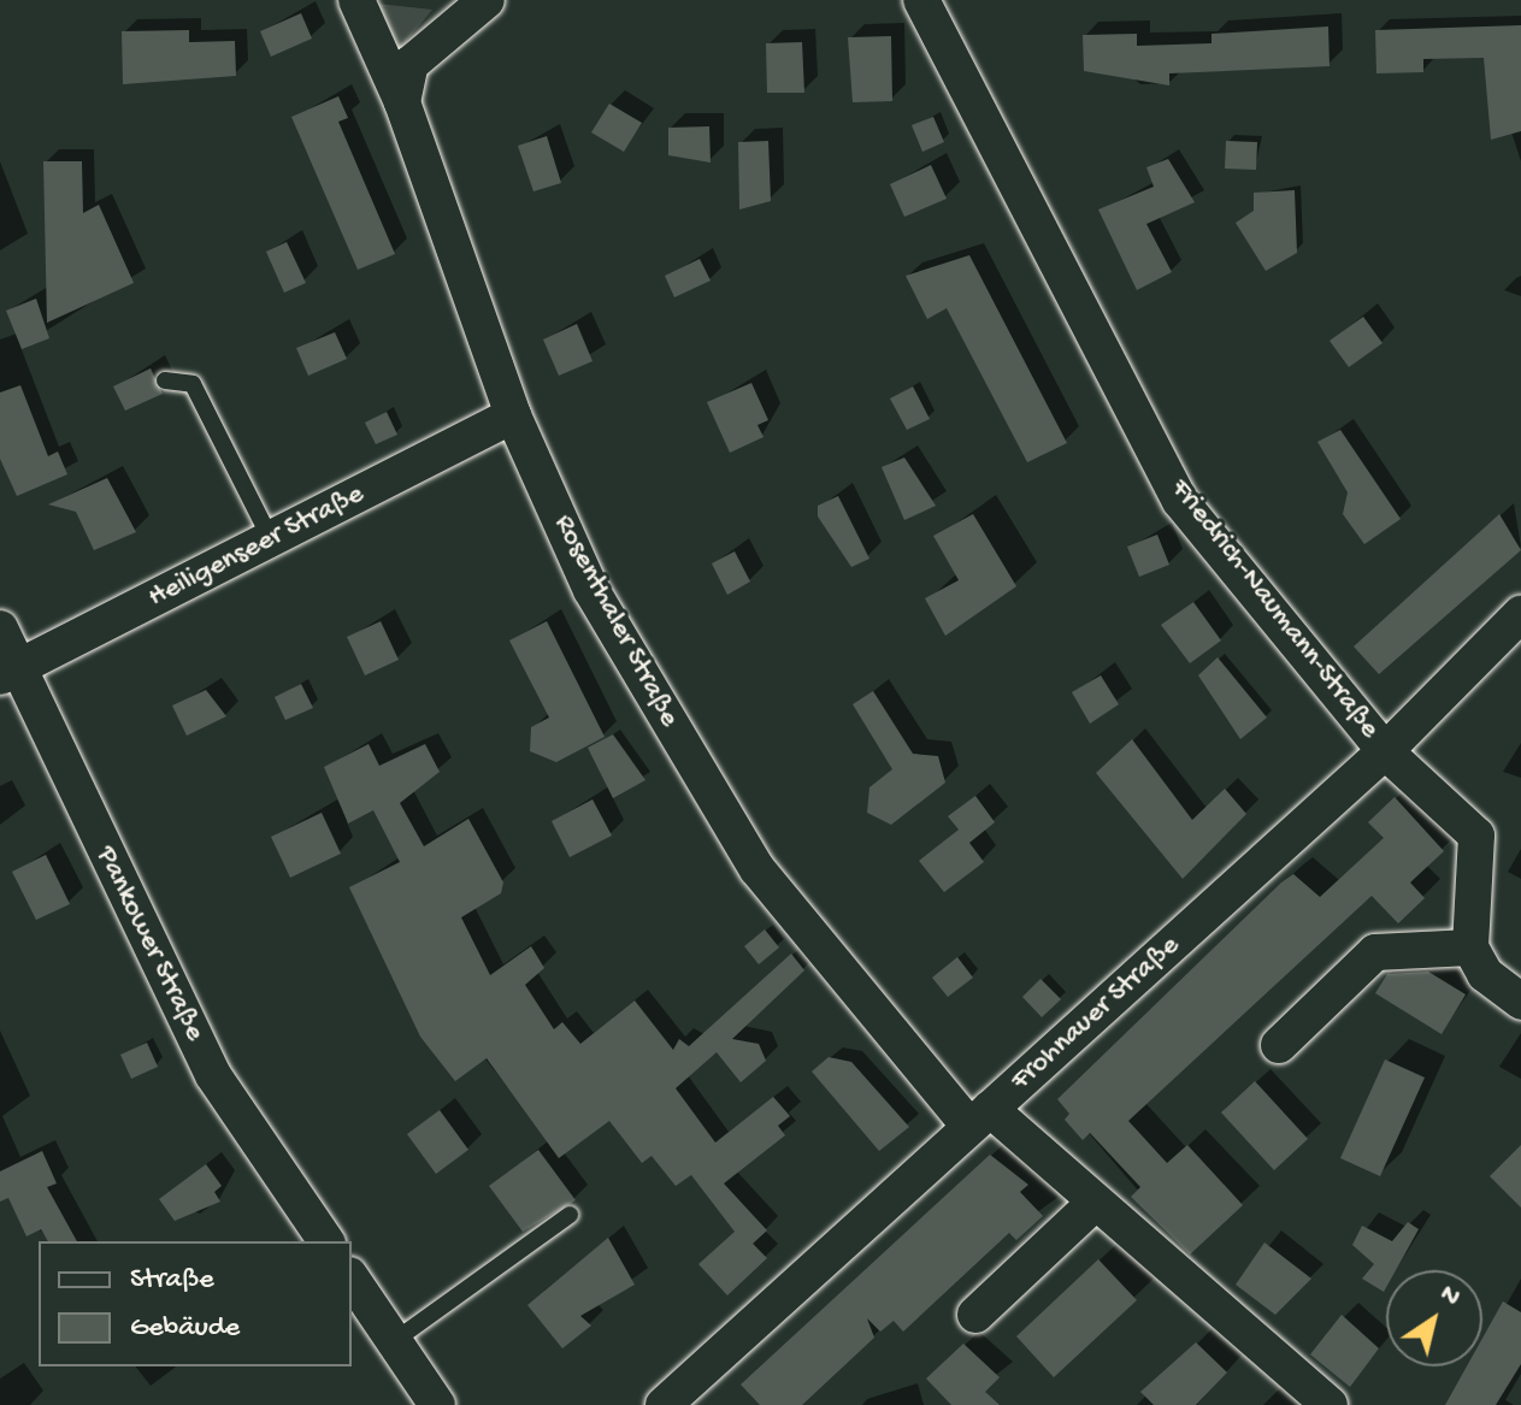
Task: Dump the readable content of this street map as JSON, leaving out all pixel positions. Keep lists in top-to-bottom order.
{
  "streets": {
    "street": [
      "Heiligenseer Straße",
      "Friedrich-Naumann-Straße",
      "Rosenthaler Straße",
      "Pankower Straße",
      "Frohnauer Straße"
    ]
  },
  "crossings": [
    ["Heiligenseer Straße", "Rosenthaler Straße"],
    ["Heiligenseer Straße", "Pankower Straße"],
    ["Friedrich-Naumann-Straße", "Frohnauer Straße"],
    ["Rosenthaler Straße", "Frohnauer Straße"]
  ],
  "legend": ["Straße", "Gebäude"],
  "north": "top right"
}
